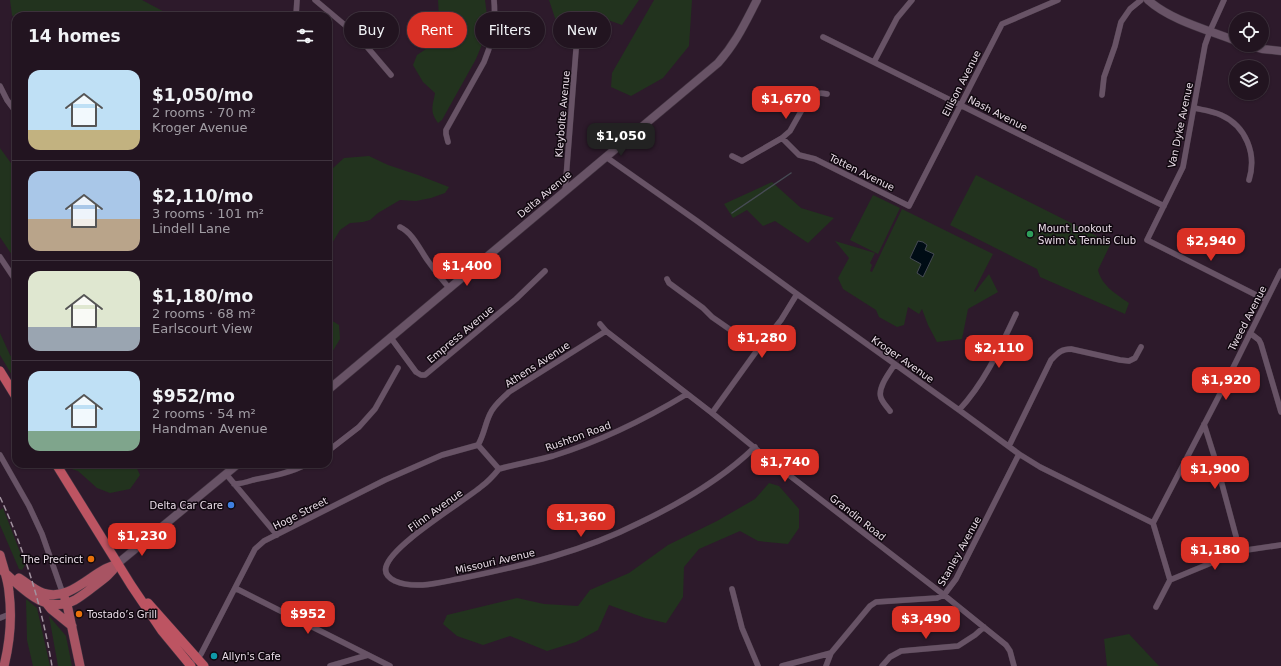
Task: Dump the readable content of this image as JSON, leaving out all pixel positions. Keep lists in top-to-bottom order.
{
  "streets": {
    "main road": ["Delta Avenue"],
    "street": [
      "Ellison Avenue",
      "Nash Avenue",
      "Kleybolte Avenue",
      "Van Dyke Avenue",
      "Totten Avenue",
      "Tweed Avenue",
      "Empress Avenue",
      "Kroger Avenue",
      "Athens Avenue",
      "Rushton Road",
      "Flinn Avenue",
      "Hoge Street",
      "Grandin Road",
      "Stanley Avenue",
      "Missouri Avenue"
    ]
  },
  "crossings": [
    ["Ellison Avenue", "Nash Avenue"],
    ["Ellison Avenue", "Totten Avenue"],
    ["Nash Avenue", "Van Dyke Avenue"],
    ["Kleybolte Avenue", "Delta Avenue"],
    ["Van Dyke Avenue", "Tweed Avenue"],
    ["Delta Avenue", "Empress Avenue"],
    ["Delta Avenue", "Kroger Avenue"],
    ["Tweed Avenue", "Kroger Avenue"],
    ["Kroger Avenue", "Stanley Avenue"],
    ["Athens Avenue", "Hoge Street"],
    ["Athens Avenue", "Grandin Road"],
    ["Rushton Road", "Flinn Avenue"],
    ["Rushton Road", "Grandin Road"],
    ["Flinn Avenue", "Missouri Avenue"],
    ["Grandin Road", "Stanley Avenue"],
    ["Grandin Road", "Missouri Avenue"]
  ],
  "places": [
    "Mount Lookout Swim & Tennis Club",
    "Delta Car Care",
    "The Precinct",
    "Tostado’s Grill",
    "Allyn's Cafe"
  ],
  "page": {
    "chip": [
      "Buy",
      "Rent",
      "Filters",
      "New"
    ],
    "heading": "14 homes",
    "list": [
      {
        "name": "$1,050/mo",
        "note": "2 rooms · 70 m² · Kroger Avenue"
      },
      {
        "name": "$2,110/mo",
        "note": "3 rooms · 101 m² · Lindell Lane"
      },
      {
        "name": "$1,180/mo",
        "note": "2 rooms · 68 m² · Earlscourt View"
      },
      {
        "name": "$952/mo",
        "note": "2 rooms · 54 m² · Handman Avenue"
      }
    ],
    "price": [
      "$1,670",
      "$1,050",
      "$2,940",
      "$1,400",
      "$1,280",
      "$2,110",
      "$1,920",
      "$1,740",
      "$1,900",
      "$1,360",
      "$1,230",
      "$1,180",
      "$952",
      "$3,490"
    ]
  }
}
